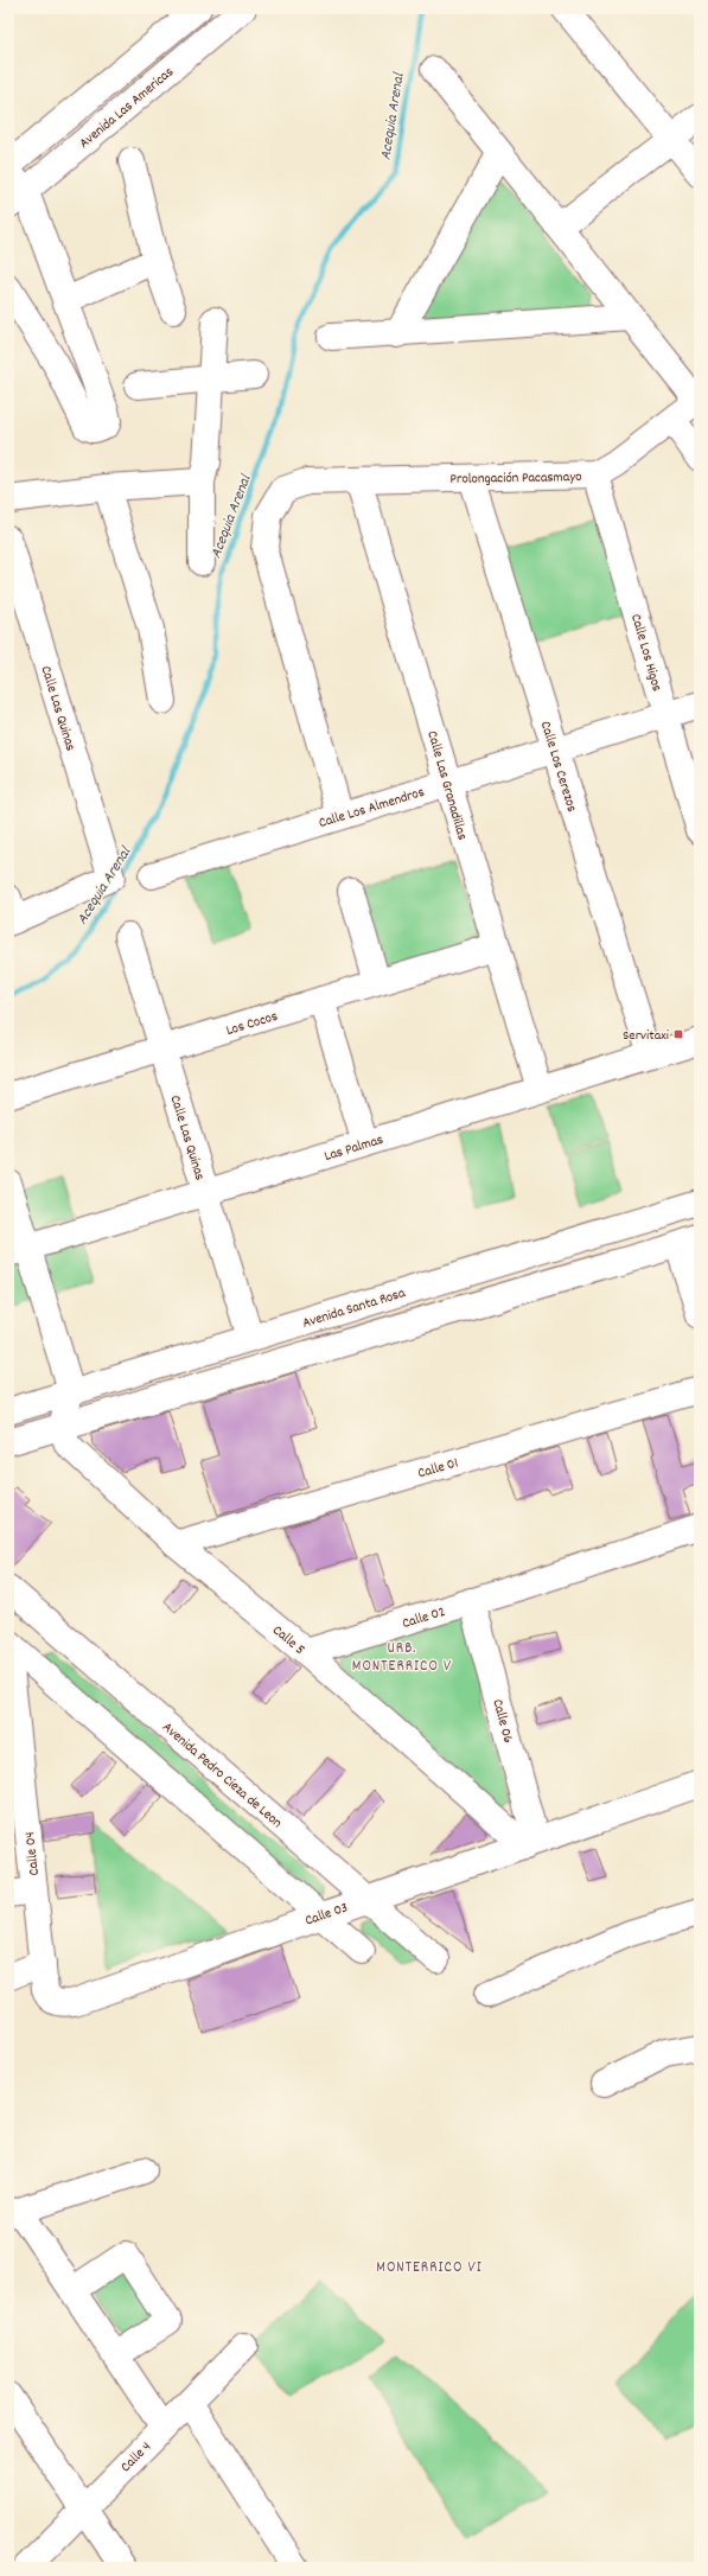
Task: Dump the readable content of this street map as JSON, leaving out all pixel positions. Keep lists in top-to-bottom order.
{
  "streets": {
    "street": [
      "Avenida Las Americas",
      "Prolongación Pacasmayo",
      "Calle Los Higos",
      "Calle Las Quinas",
      "Calle Los Cerezos",
      "Calle Las Granadillas",
      "Calle Los Almendros",
      "Los Cocos",
      "Las Palmas",
      "Avenida Santa Rosa",
      "Calle 01",
      "Calle 02",
      "Calle 5",
      "Calle 06",
      "Avenida Pedro Cieza de Leon",
      "Calle 04",
      "Calle 03",
      "Calle 4"
    ]
  },
  "crossings": [
    ["Prolongación Pacasmayo", "Calle Los Higos"],
    ["Prolongación Pacasmayo", "Calle Los Cerezos"],
    ["Prolongación Pacasmayo", "Calle Las Granadillas"],
    ["Prolongación Pacasmayo", "Calle Los Almendros"],
    ["Calle Los Higos", "Calle Los Almendros"],
    ["Calle Las Quinas", "Los Cocos"],
    ["Calle Las Quinas", "Las Palmas"],
    ["Calle Las Quinas", "Avenida Santa Rosa"],
    ["Calle Los Cerezos", "Calle Los Almendros"],
    ["Calle Los Cerezos", "Las Palmas"],
    ["Calle Las Granadillas", "Calle Los Almendros"],
    ["Calle Las Granadillas", "Los Cocos"],
    ["Calle Las Granadillas", "Las Palmas"],
    ["Calle 01", "Calle 5"],
    ["Calle 02", "Calle 5"],
    ["Calle 02", "Calle 06"],
    ["Calle 5", "Calle 06"],
    ["Calle 5", "Calle 03"],
    ["Calle 06", "Calle 03"],
    ["Avenida Pedro Cieza de Leon", "Calle 03"],
    ["Calle 04", "Calle 03"]
  ],
  "districts": ["URB. MONTERRICO V", "MONTERRICO VI"],
  "water": ["Acequia Arenal"],
  "places": {
    "transit": ["Servitaxi"]
  }
}
